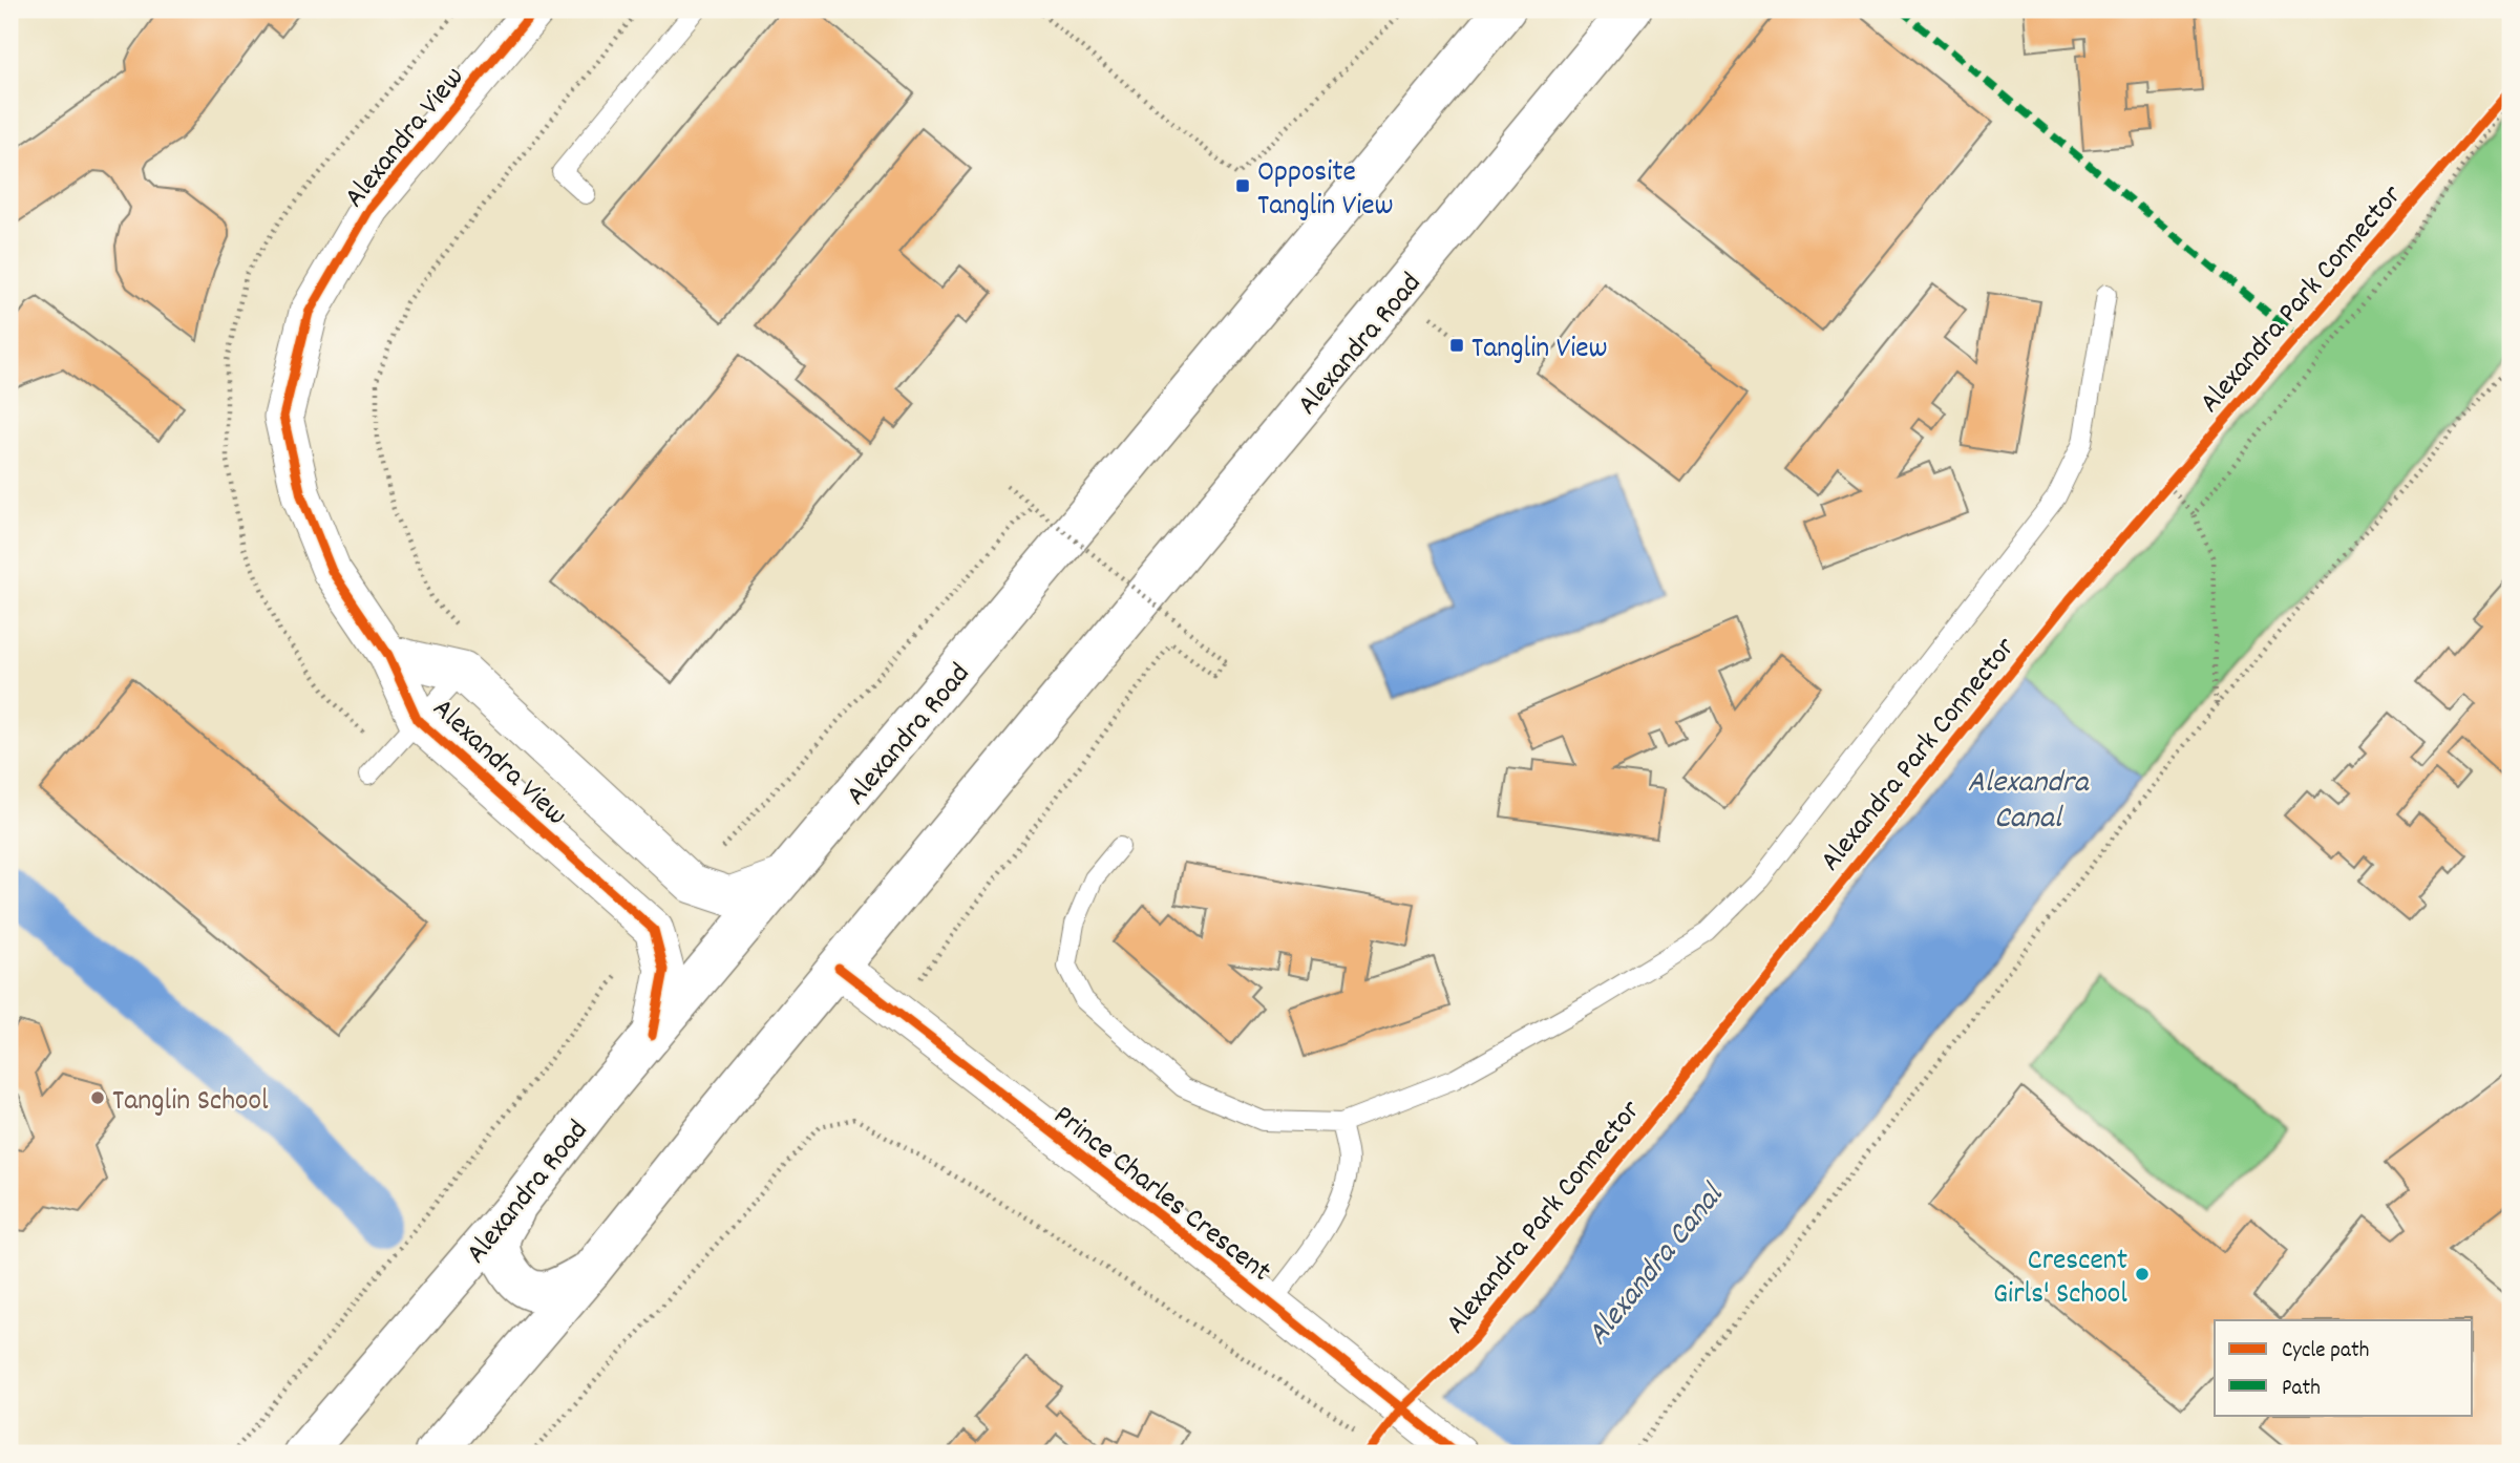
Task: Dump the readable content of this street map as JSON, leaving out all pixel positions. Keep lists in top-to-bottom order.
{
  "streets": {
    "main road": ["Alexandra Road"],
    "street": ["Alexandra View", "Prince Charles Crescent"],
    "cycle path": ["Alexandra Park Connector"]
  },
  "crossings": [
    ["Alexandra View", "Alexandra Road"],
    ["Alexandra Road", "Prince Charles Crescent"]
  ],
  "water": ["Alexandra Canal"],
  "places": {
    "transit": ["Opposite Tanglin View", "Tanglin View"],
    "other": ["Tanglin School", "Crescent Girls' School"]
  },
  "legend": ["Cycle path", "Path"]
}
